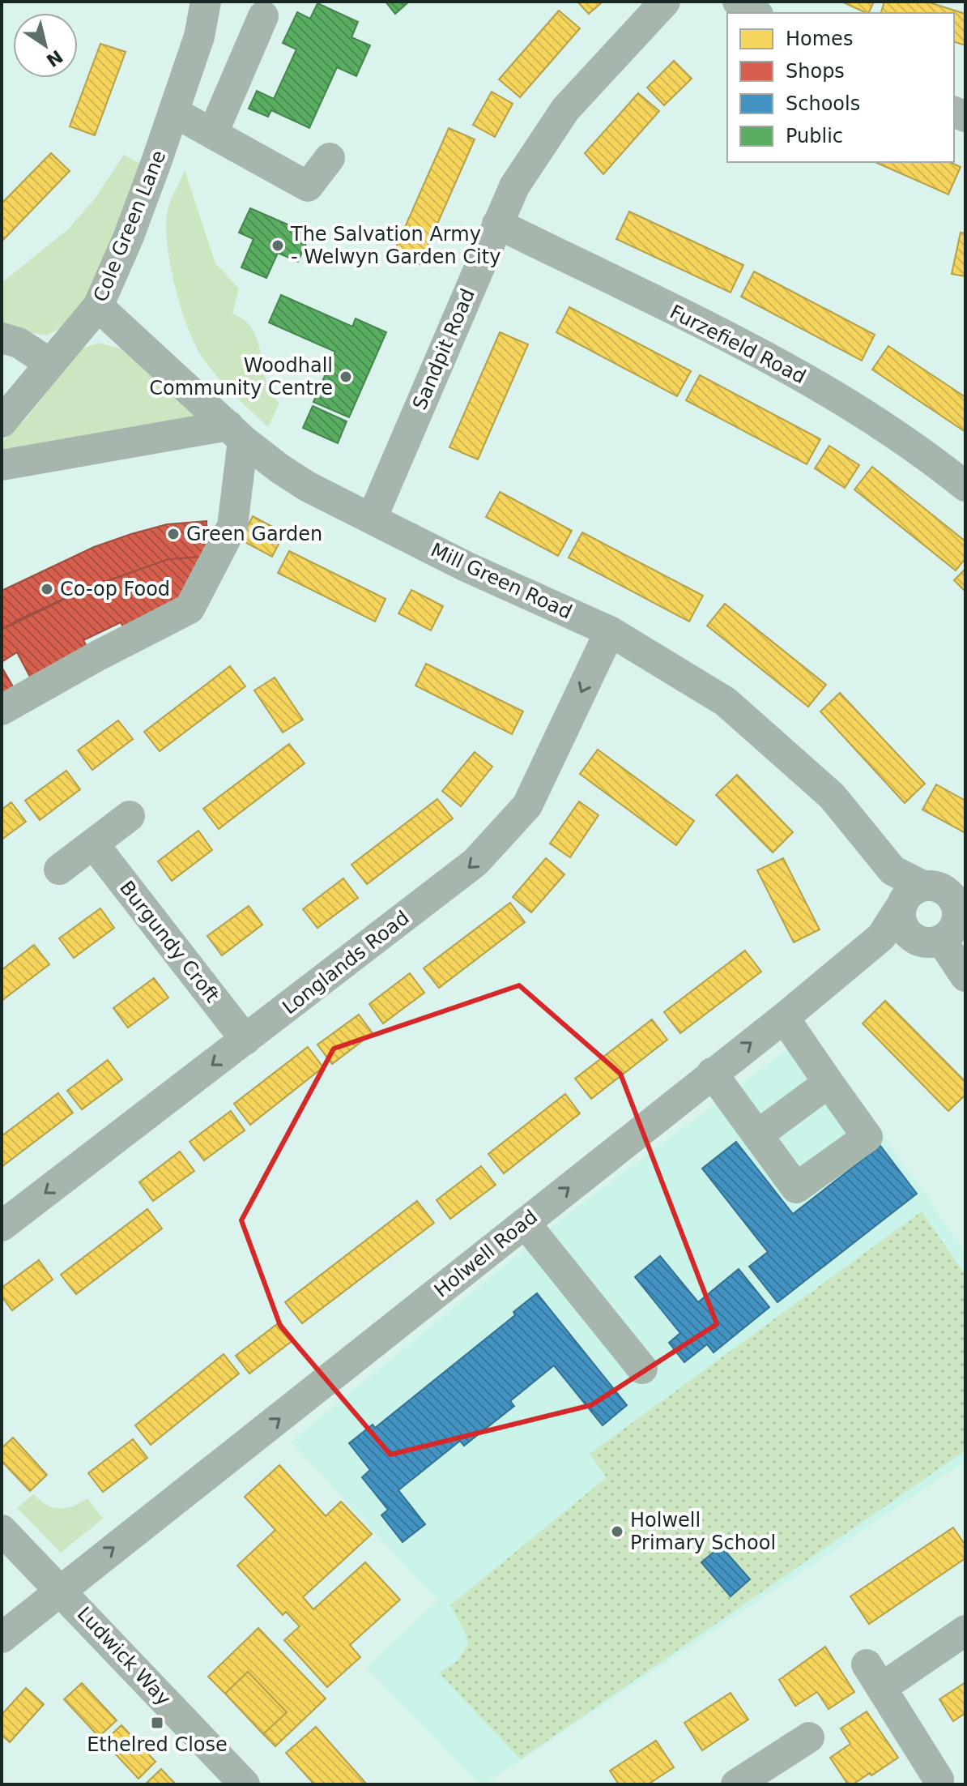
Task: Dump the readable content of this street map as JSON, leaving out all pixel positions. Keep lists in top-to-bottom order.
{
  "streets": {
    "street": [
      "Cole Green Lane",
      "Furzefield Road",
      "Sandpit Road",
      "Mill Green Road",
      "Burgundy Croft",
      "Longlands Road",
      "Holwell Road",
      "Ludwick Way"
    ]
  },
  "crossings": [
    ["Cole Green Lane", "Mill Green Road"],
    ["Furzefield Road", "Sandpit Road"],
    ["Sandpit Road", "Mill Green Road"],
    ["Mill Green Road", "Longlands Road"],
    ["Mill Green Road", "Holwell Road"],
    ["Burgundy Croft", "Longlands Road"],
    ["Holwell Road", "Ludwick Way"]
  ],
  "one_way": ["Longlands Road", "Holwell Road"],
  "places": {
    "other": [
      "The Salvation Army - Welwyn Garden City",
      "Woodhall Community Centre",
      "Green Garden",
      "Co-op Food",
      "Holwell Primary School"
    ],
    "transit": ["Ethelred Close"]
  },
  "legend": [
    "Homes",
    "Shops",
    "Schools",
    "Public"
  ],
  "north": "bottom right"
}
